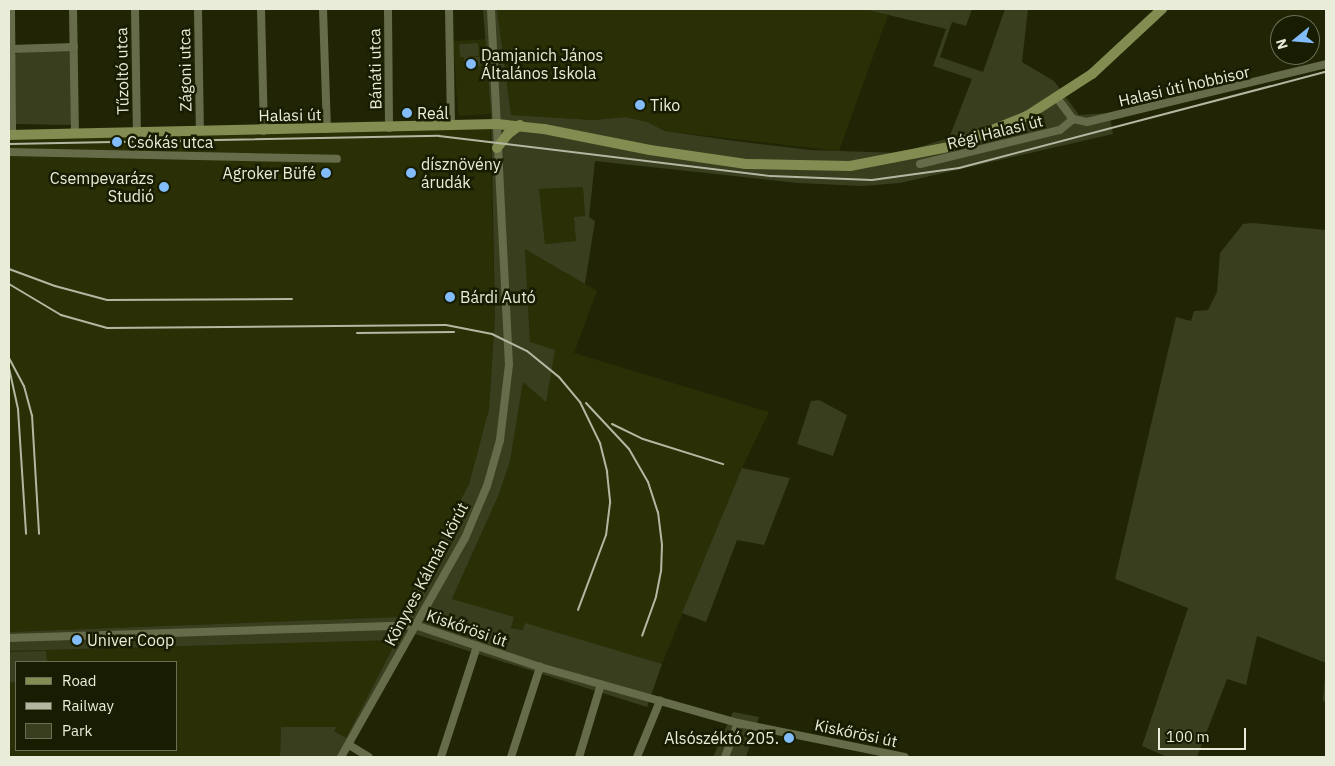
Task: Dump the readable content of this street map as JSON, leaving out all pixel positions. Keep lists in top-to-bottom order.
{
  "streets": {
    "main road": ["Halasi út"],
    "street": [
      "Bánáti utca",
      "Zágoni utca",
      "Tűzoltó utca",
      "Halasi úti hobbisor",
      "Régi Halasi út",
      "Könyves Kálmán körút",
      "Kiskőrösi út"
    ]
  },
  "crossings": [
    ["Bánáti utca", "Halasi út"],
    ["Zágoni utca", "Halasi út"],
    ["Tűzoltó utca", "Halasi út"],
    ["Halasi úti hobbisor", "Régi Halasi út"],
    ["Halasi út", "Könyves Kálmán körút"],
    ["Könyves Kálmán körút", "Kiskőrösi út"]
  ],
  "places": [
    "Damjanich János Általános Iskola",
    "Tiko",
    "Reál",
    "Csókás utca",
    "Agroker Büfé",
    "dísznövény árudák",
    "Csempevarázs Studió",
    "Bárdi Autó",
    "Univer Coop",
    "Alsószéktó 205."
  ],
  "legend": ["Road", "Railway", "Park"],
  "scale_bar": "100 m",
  "north": "left"
}
